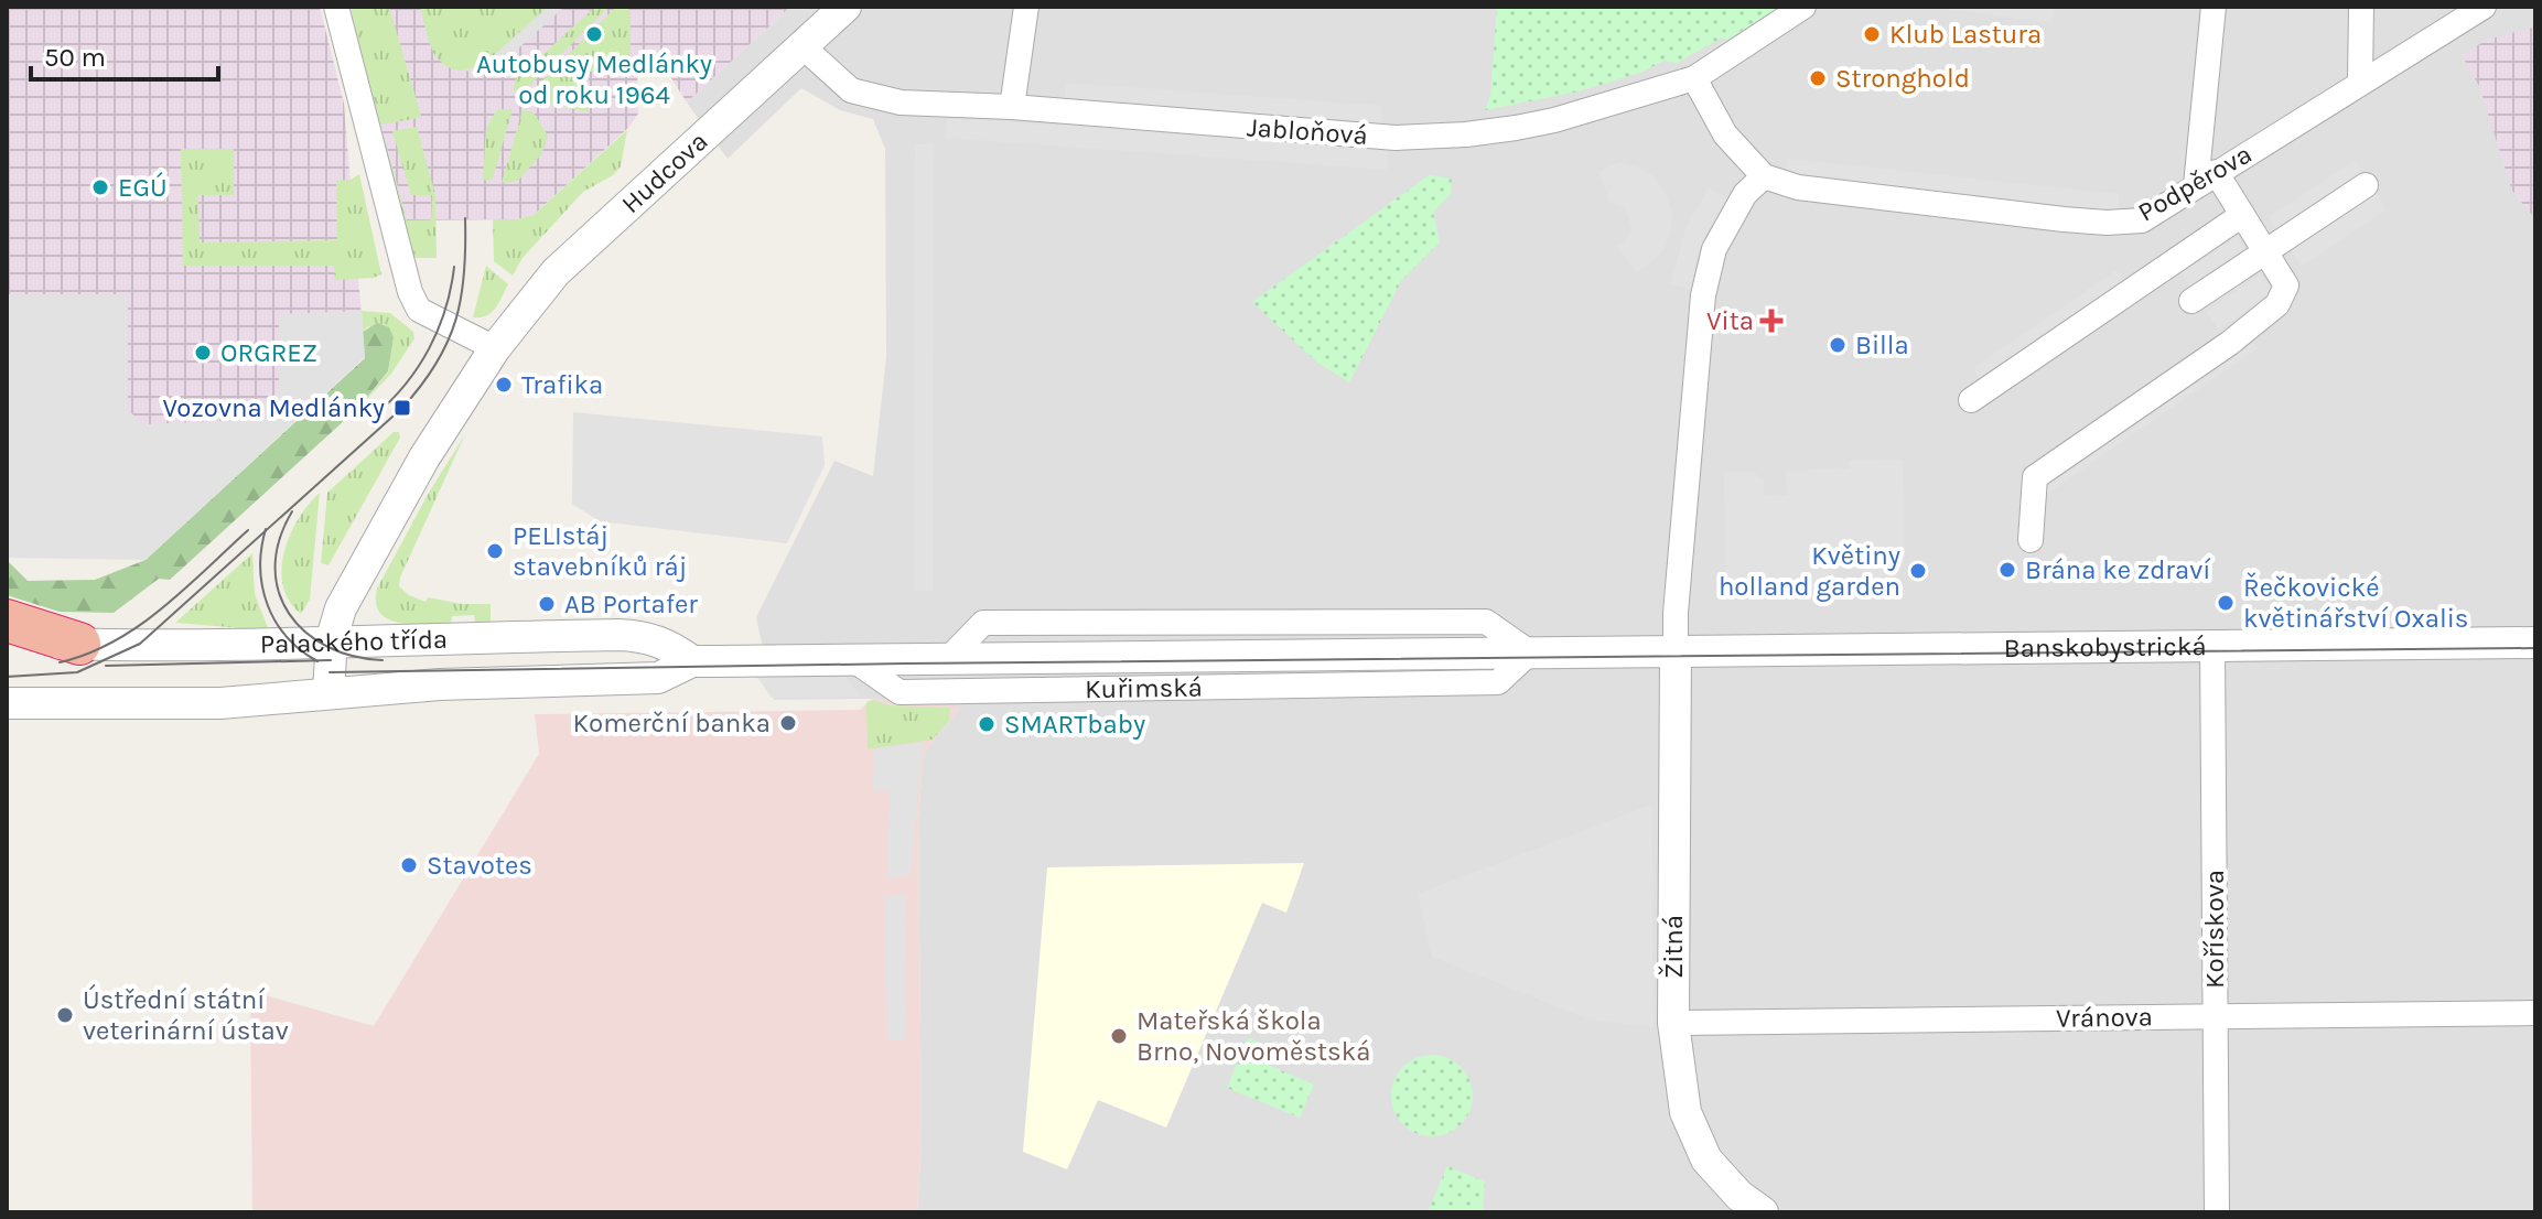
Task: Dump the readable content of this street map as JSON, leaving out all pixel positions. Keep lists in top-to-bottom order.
{
  "streets": {
    "street": [
      "Jabloňová",
      "Hudcova",
      "Podpěrova",
      "Palackého třída",
      "Banskobystrická",
      "Kuřimská",
      "Kořískova",
      "Žitná",
      "Vránova"
    ]
  },
  "crossings": [
    ["Jabloňová", "Hudcova"],
    ["Hudcova", "Palackého třída"],
    ["Palackého třída", "Kuřimská"],
    ["Banskobystrická", "Kuřimská"],
    ["Banskobystrická", "Kořískova"],
    ["Banskobystrická", "Žitná"],
    ["Kuřimská", "Žitná"],
    ["Kořískova", "Vránova"],
    ["Žitná", "Vránova"]
  ],
  "places": {
    "other": [
      "Autobusy Medlánky od roku 1964",
      "Klub Lastura",
      "Stronghold",
      "EGÚ",
      "Billa",
      "ORGREZ",
      "Trafika",
      "PELIstáj stavebníků ráj",
      "Brána ke zdraví",
      "Květiny holland garden",
      "Řečkovické květinářství Oxalis",
      "AB Portafer",
      "Komerční banka",
      "SMARTbaby",
      "Stavotes",
      "Ústřední státní veterinární ústav",
      "Mateřská škola Brno, Novoměstská"
    ],
    "health": ["Vita"],
    "transit": ["Vozovna Medlánky"]
  },
  "scale_bar": "50 m"
}
